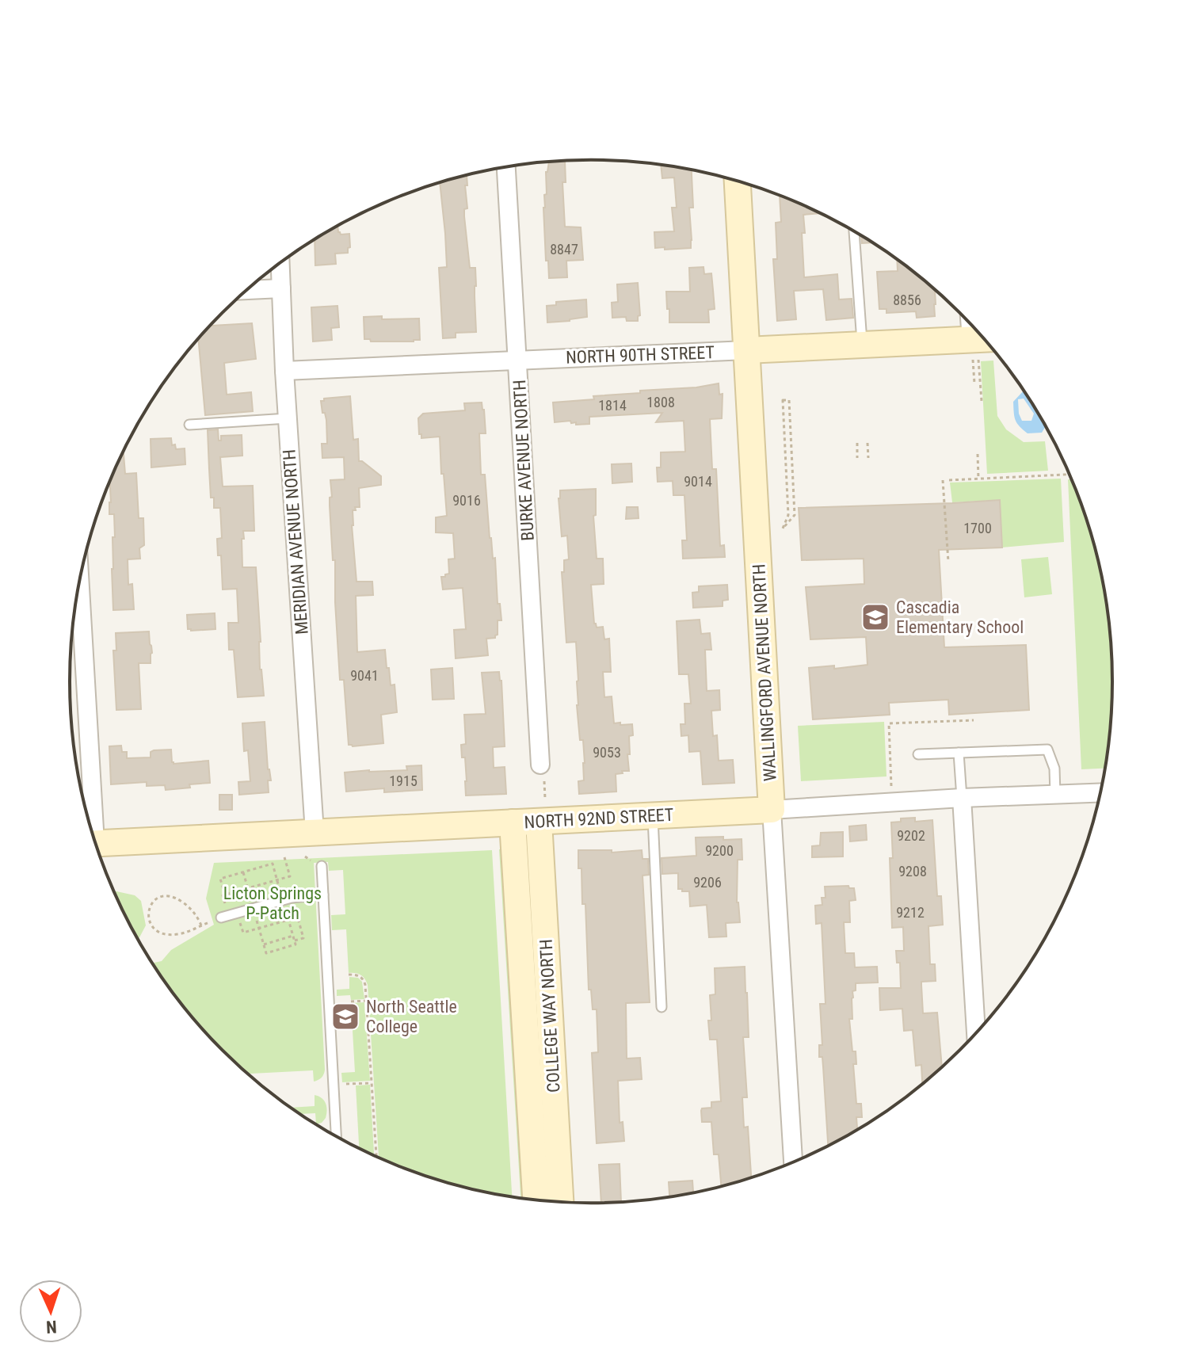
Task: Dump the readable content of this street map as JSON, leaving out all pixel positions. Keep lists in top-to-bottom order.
{
  "streets": {
    "street": [
      "NORTH 90TH STREET",
      "BURKE AVENUE NORTH",
      "MERIDIAN AVENUE NORTH",
      "WALLINGFORD AVENUE NORTH",
      "NORTH 92ND STREET",
      "COLLEGE WAY NORTH"
    ]
  },
  "crossings": [
    ["NORTH 90TH STREET", "BURKE AVENUE NORTH"],
    ["NORTH 90TH STREET", "MERIDIAN AVENUE NORTH"],
    ["NORTH 90TH STREET", "WALLINGFORD AVENUE NORTH"],
    ["MERIDIAN AVENUE NORTH", "NORTH 92ND STREET"],
    ["WALLINGFORD AVENUE NORTH", "NORTH 92ND STREET"],
    ["NORTH 92ND STREET", "COLLEGE WAY NORTH"]
  ],
  "parks": ["Licton Springs P-Patch"],
  "places": {
    "school or university": ["Cascadia Elementary School", "North Seattle College"]
  },
  "house_numbers": [
    "8847",
    "8856",
    "1808",
    "1814",
    "9014",
    "9016",
    "1700",
    "9041",
    "9053",
    "1915",
    "9202",
    "9200",
    "9208",
    "9206",
    "9212"
  ],
  "north": "bottom"
}
